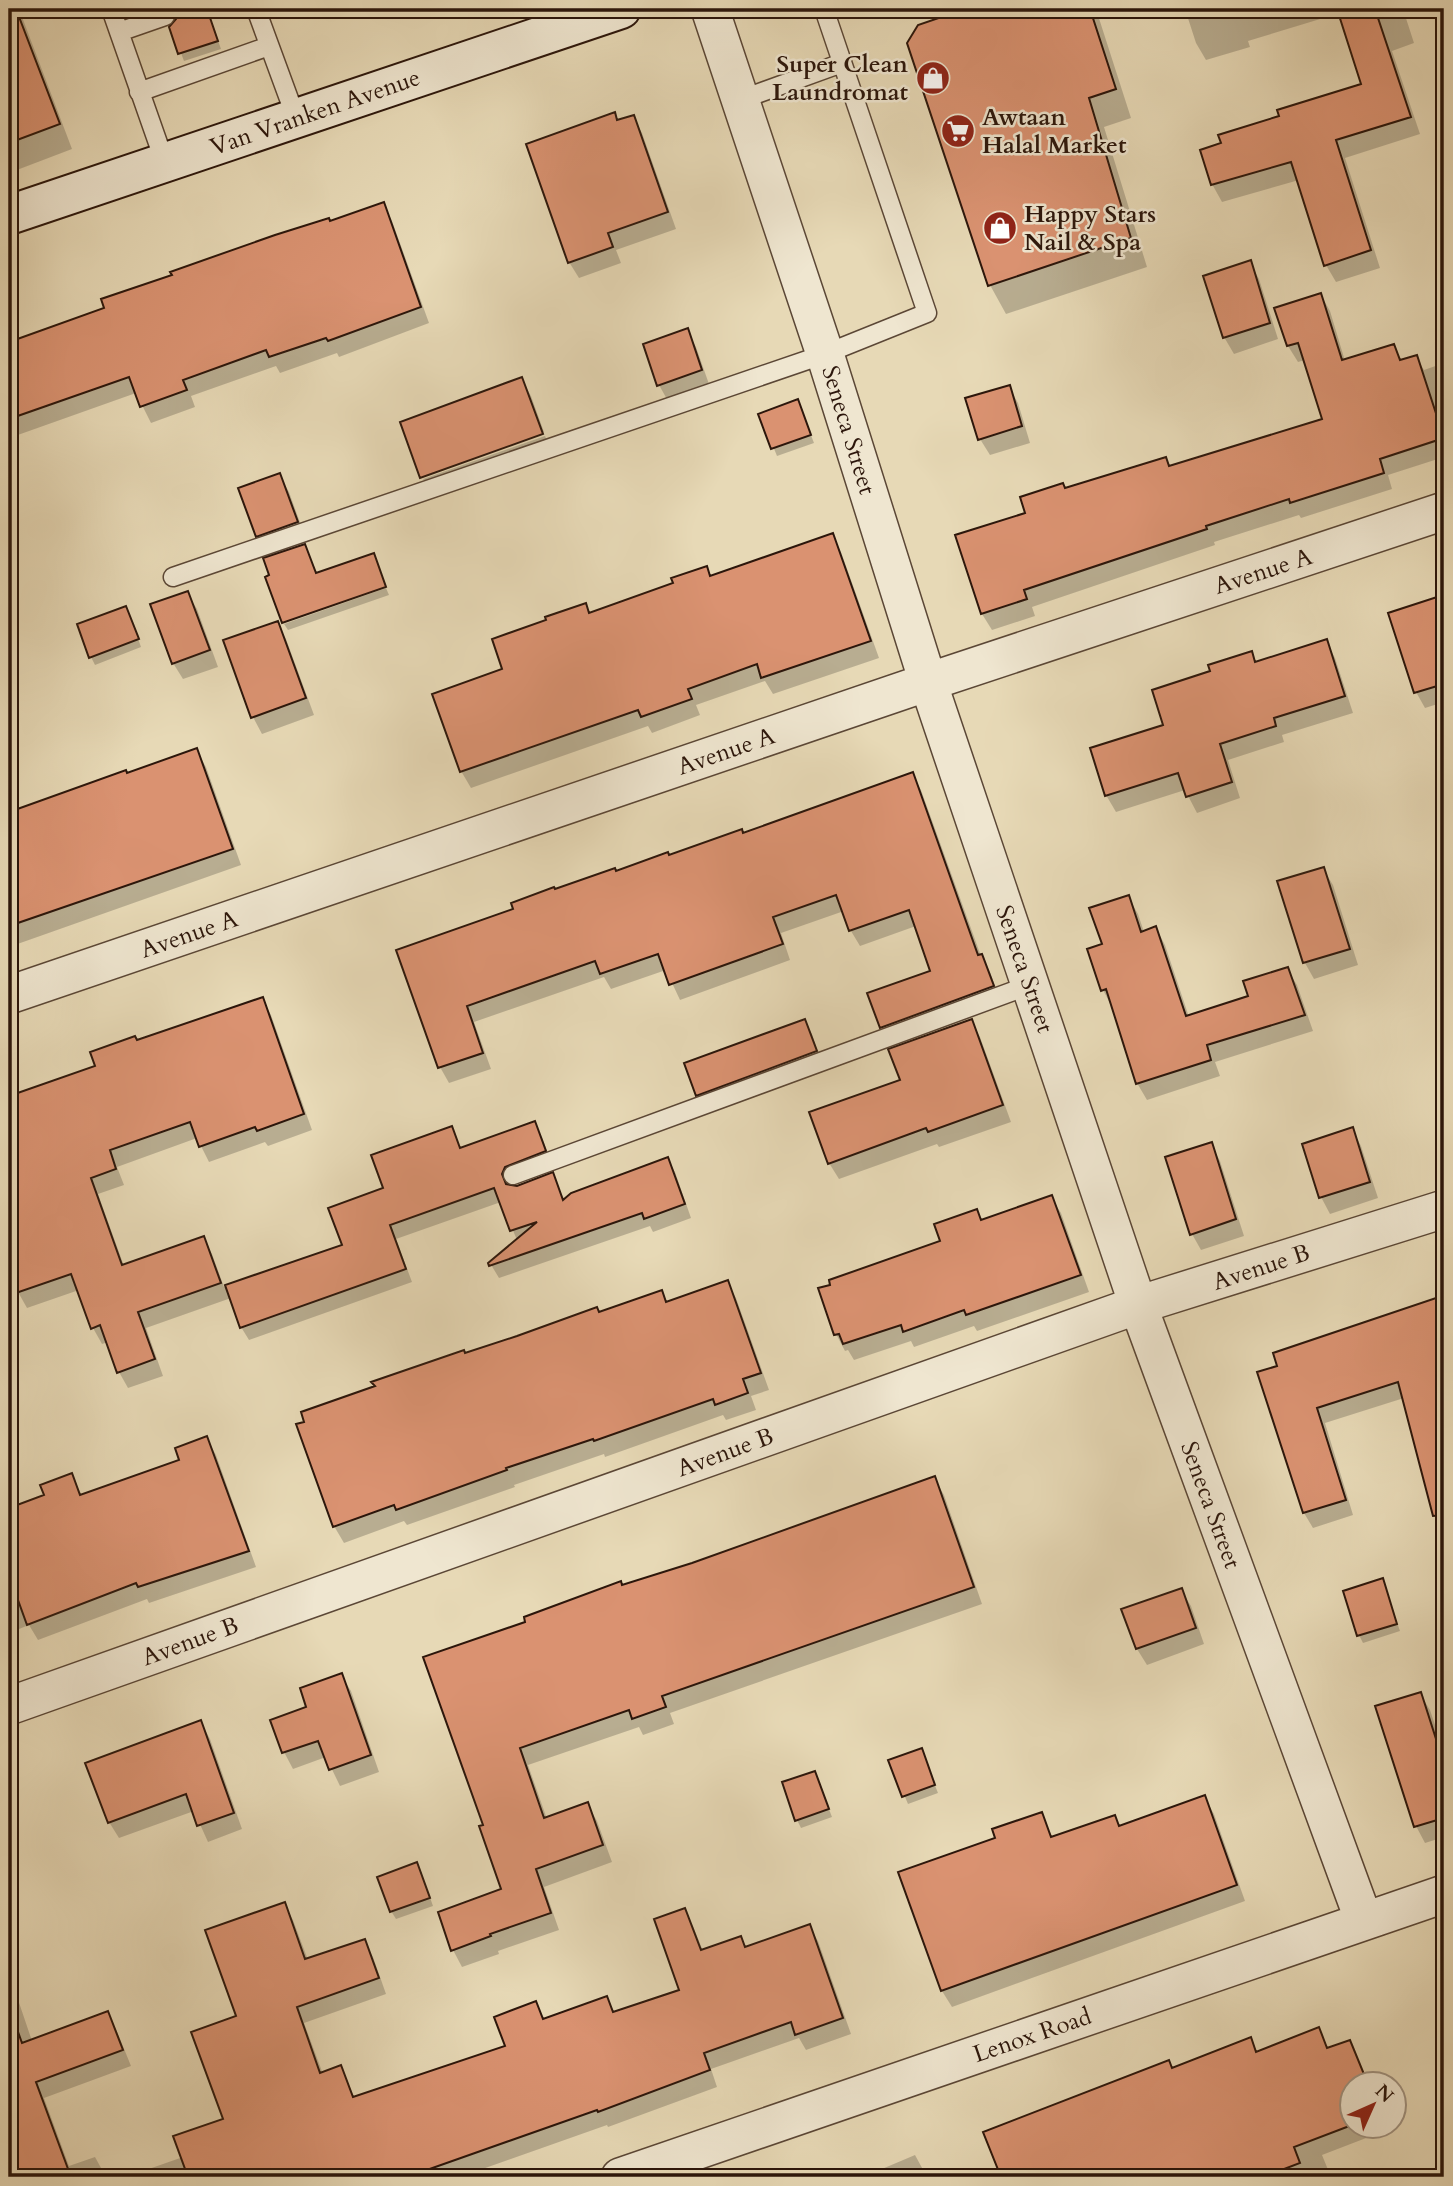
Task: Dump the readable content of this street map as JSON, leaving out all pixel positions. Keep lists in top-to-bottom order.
{
  "streets": {
    "street": [
      "Van Vranken Avenue",
      "Seneca Street",
      "Avenue A",
      "Avenue B",
      "Lenox Road"
    ]
  },
  "crossings": [
    ["Seneca Street", "Avenue A"],
    ["Seneca Street", "Avenue B"],
    ["Seneca Street", "Lenox Road"]
  ],
  "places": {
    "shop": ["Super Clean Laundromat", "Happy Stars Nail & Spa"],
    "supermarket": ["Awtaan Halal Market"]
  },
  "north": "top right"
}
